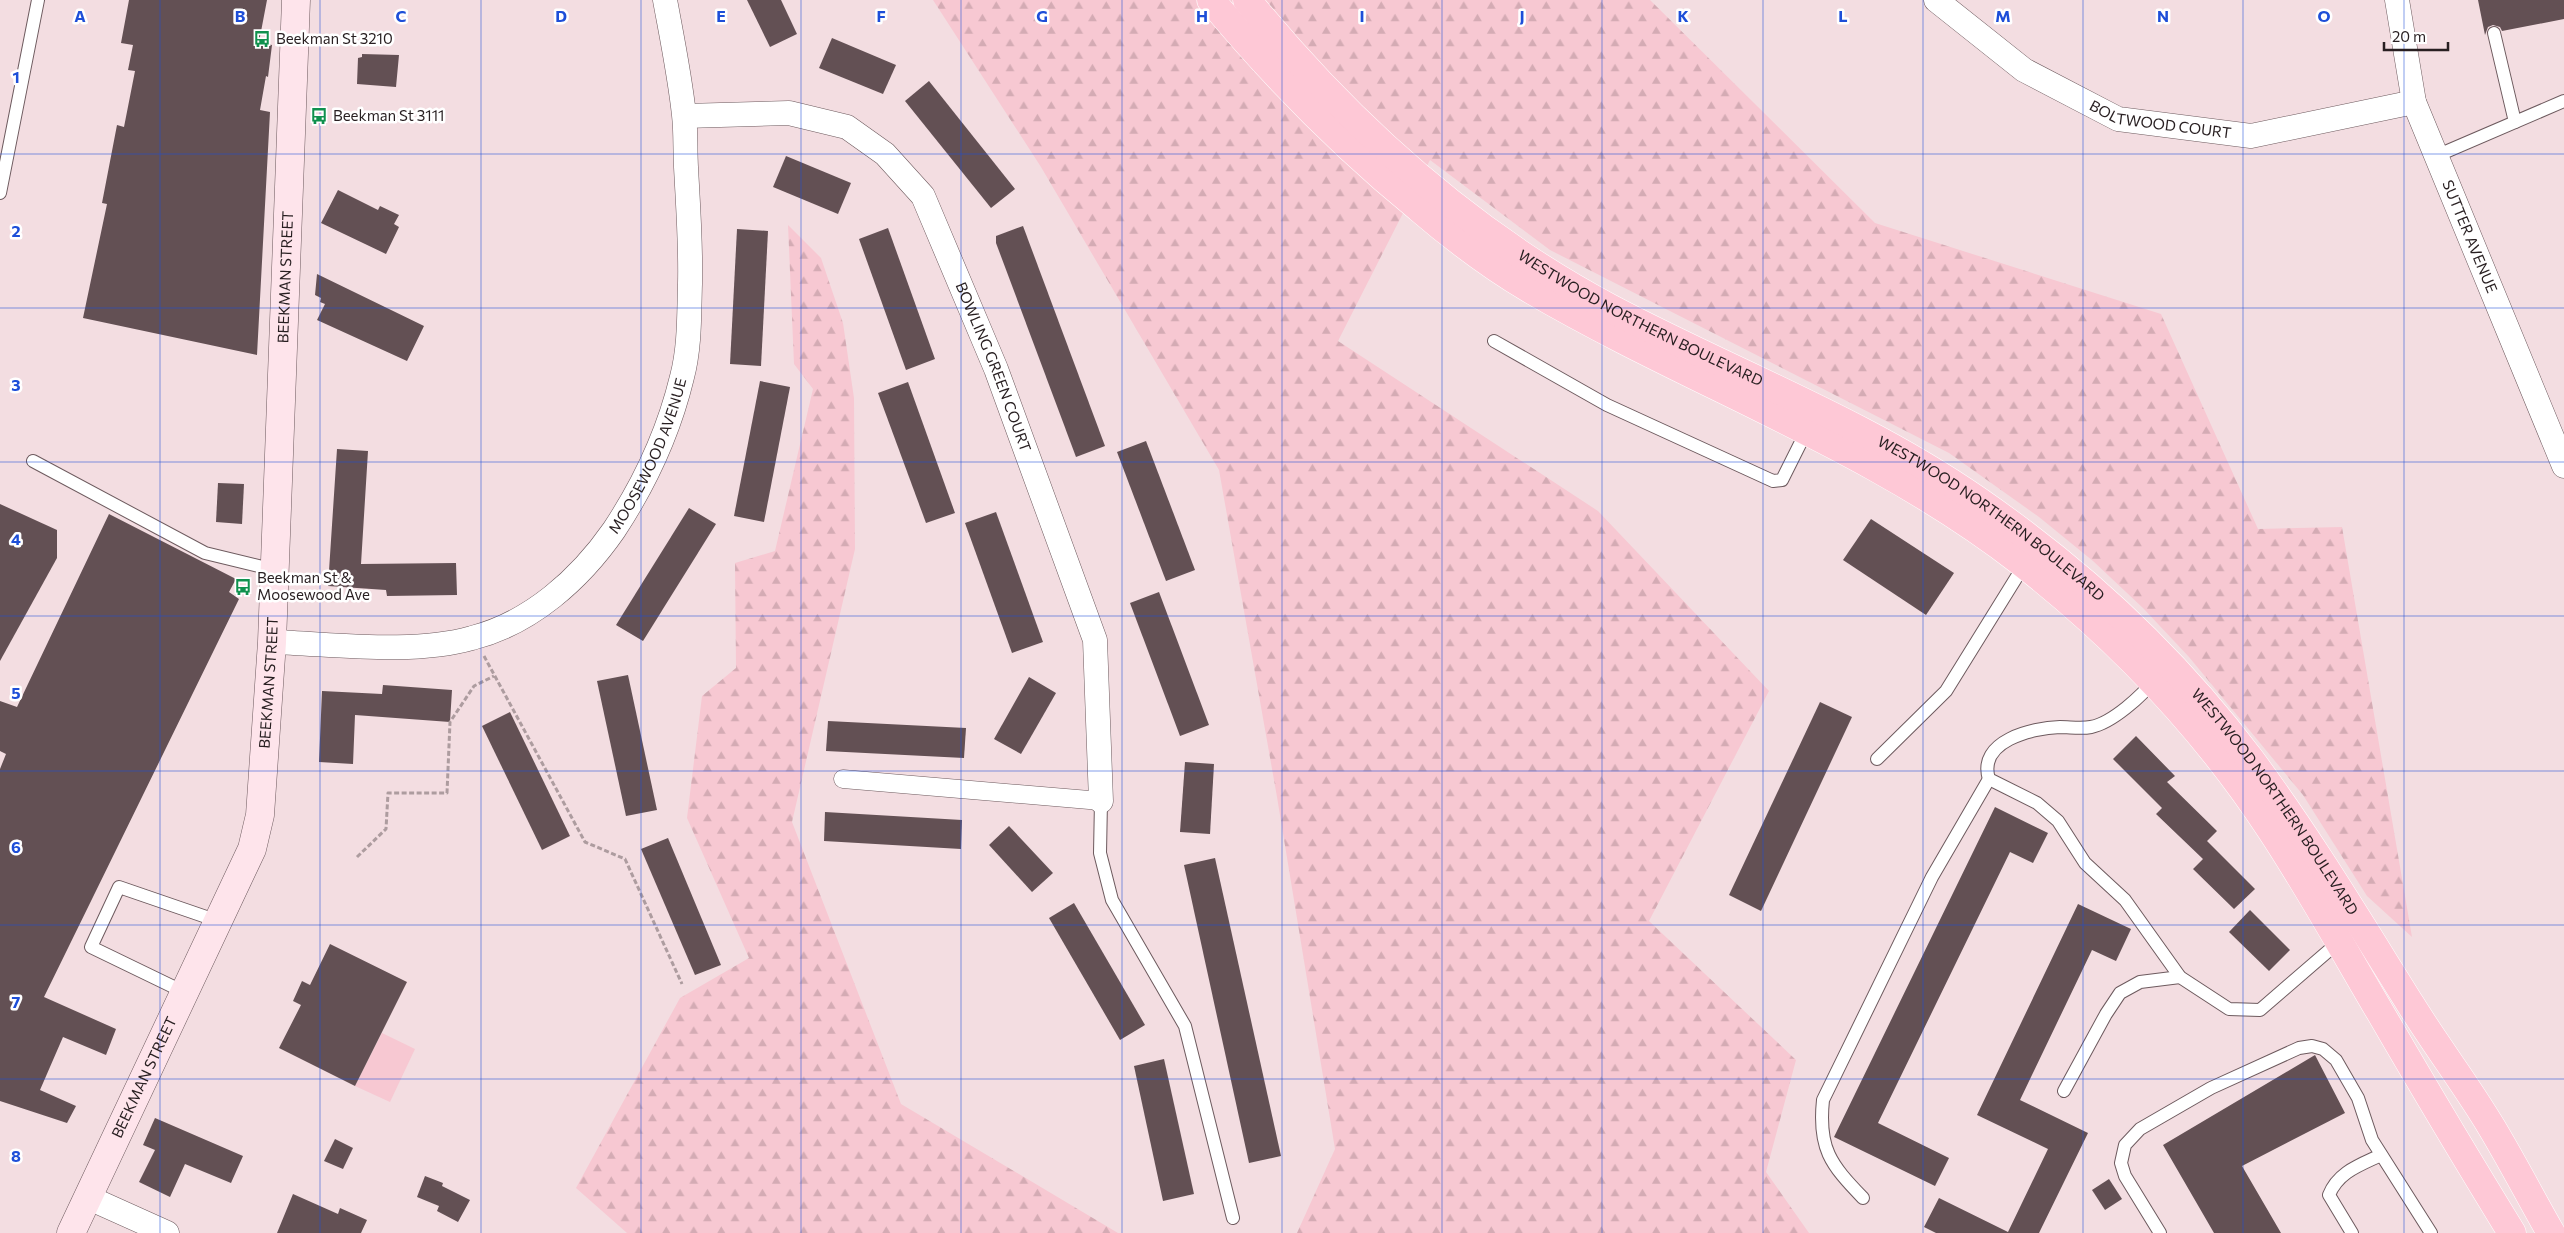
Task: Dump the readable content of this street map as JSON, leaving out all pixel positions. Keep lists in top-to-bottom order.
{
  "streets": {
    "main road": ["BEEKMAN STREET", "WESTWOOD NORTHERN BOULEVARD"],
    "street": [
      "BOLTWOOD COURT",
      "SUTTER AVENUE",
      "BOWLING GREEN COURT",
      "MOOSEWOOD AVENUE"
    ]
  },
  "crossings": [
    ["BOLTWOOD COURT", "SUTTER AVENUE"],
    ["BEEKMAN STREET", "MOOSEWOOD AVENUE"],
    ["BOWLING GREEN COURT", "MOOSEWOOD AVENUE"]
  ],
  "places": {
    "bus stop": ["Beekman St 3210", "Beekman St 3111", "Beekman St & Moosewood Ave"]
  },
  "scale_bar": "20 m",
  "grid": {
    "columns": [
      "A",
      "B",
      "C",
      "D",
      "E",
      "F",
      "G",
      "H",
      "I",
      "J",
      "K",
      "L",
      "M",
      "N",
      "O"
    ],
    "rows": [
      "1",
      "2",
      "3",
      "4",
      "5",
      "6",
      "7",
      "8"
    ]
  }
}
